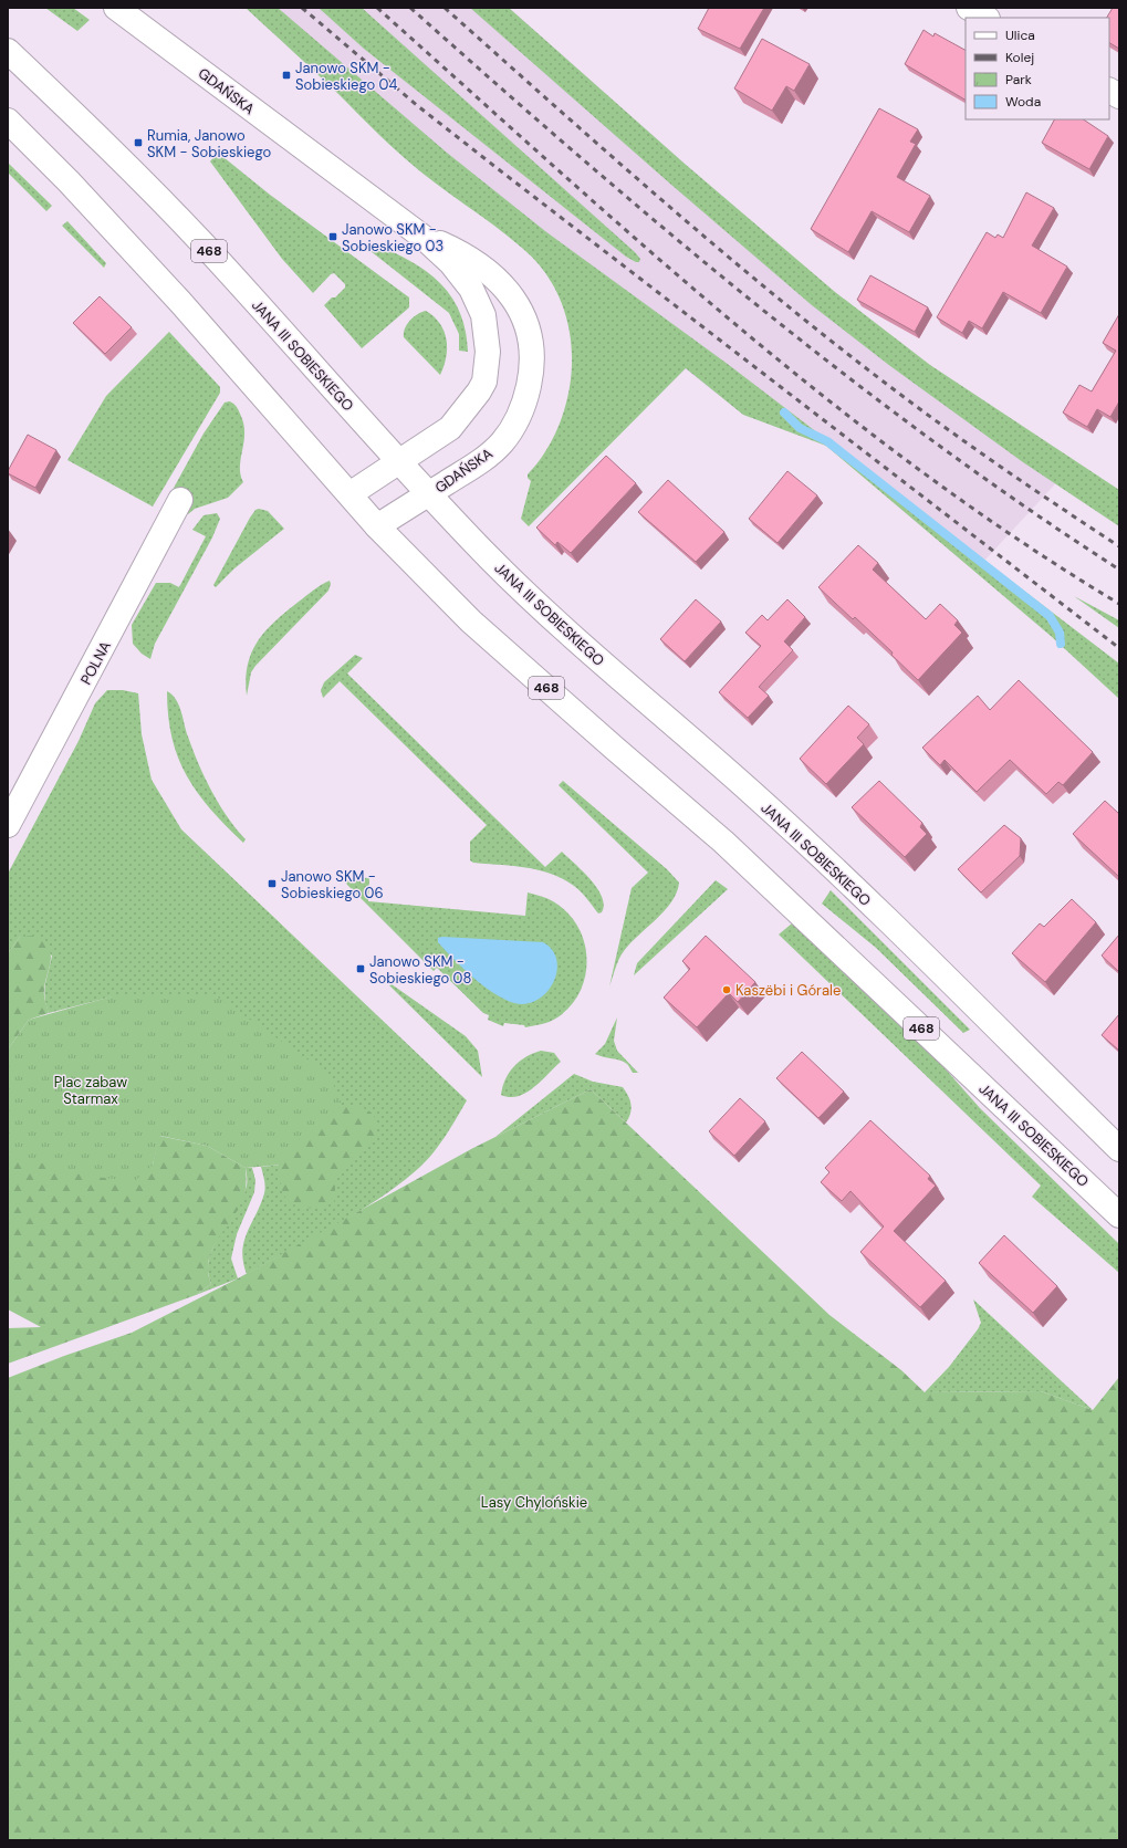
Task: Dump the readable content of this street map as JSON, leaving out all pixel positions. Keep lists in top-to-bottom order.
{
  "streets": {
    "main road": [
      "GDAŃSKA",
      "468",
      "JANA III SOBIESKIEGO",
      "POLNA"
    ]
  },
  "crossings": [
    ["GDAŃSKA", "JANA III SOBIESKIEGO"]
  ],
  "parks": ["Plac zabaw Starmax", "Lasy Chylońskie"],
  "places": {
    "transit": [
      "Janowo SKM - Sobieskiego 04",
      "Rumia, Janowo SKM - Sobieskiego",
      "Janowo SKM - Sobieskiego 03",
      "Janowo SKM - Sobieskiego 06",
      "Janowo SKM - Sobieskiego 08"
    ],
    "other": ["Kaszëbi i Górale"]
  },
  "legend": [
    "Ulica",
    "Kolej",
    "Park",
    "Woda"
  ]
}
